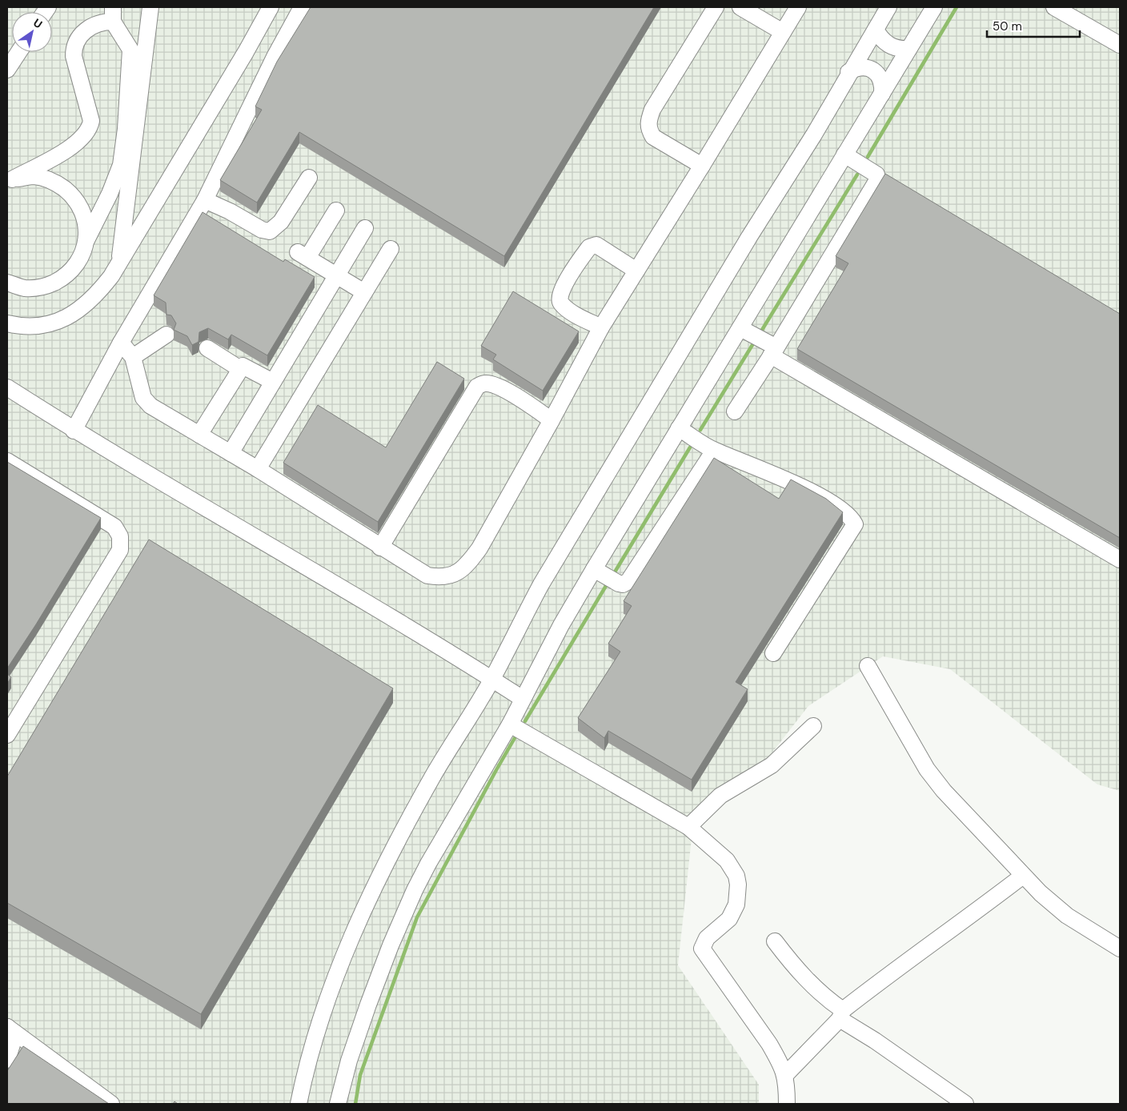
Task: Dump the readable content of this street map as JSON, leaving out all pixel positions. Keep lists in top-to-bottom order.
{
  "scale_bar": "50 m",
  "north": "top right"
}
